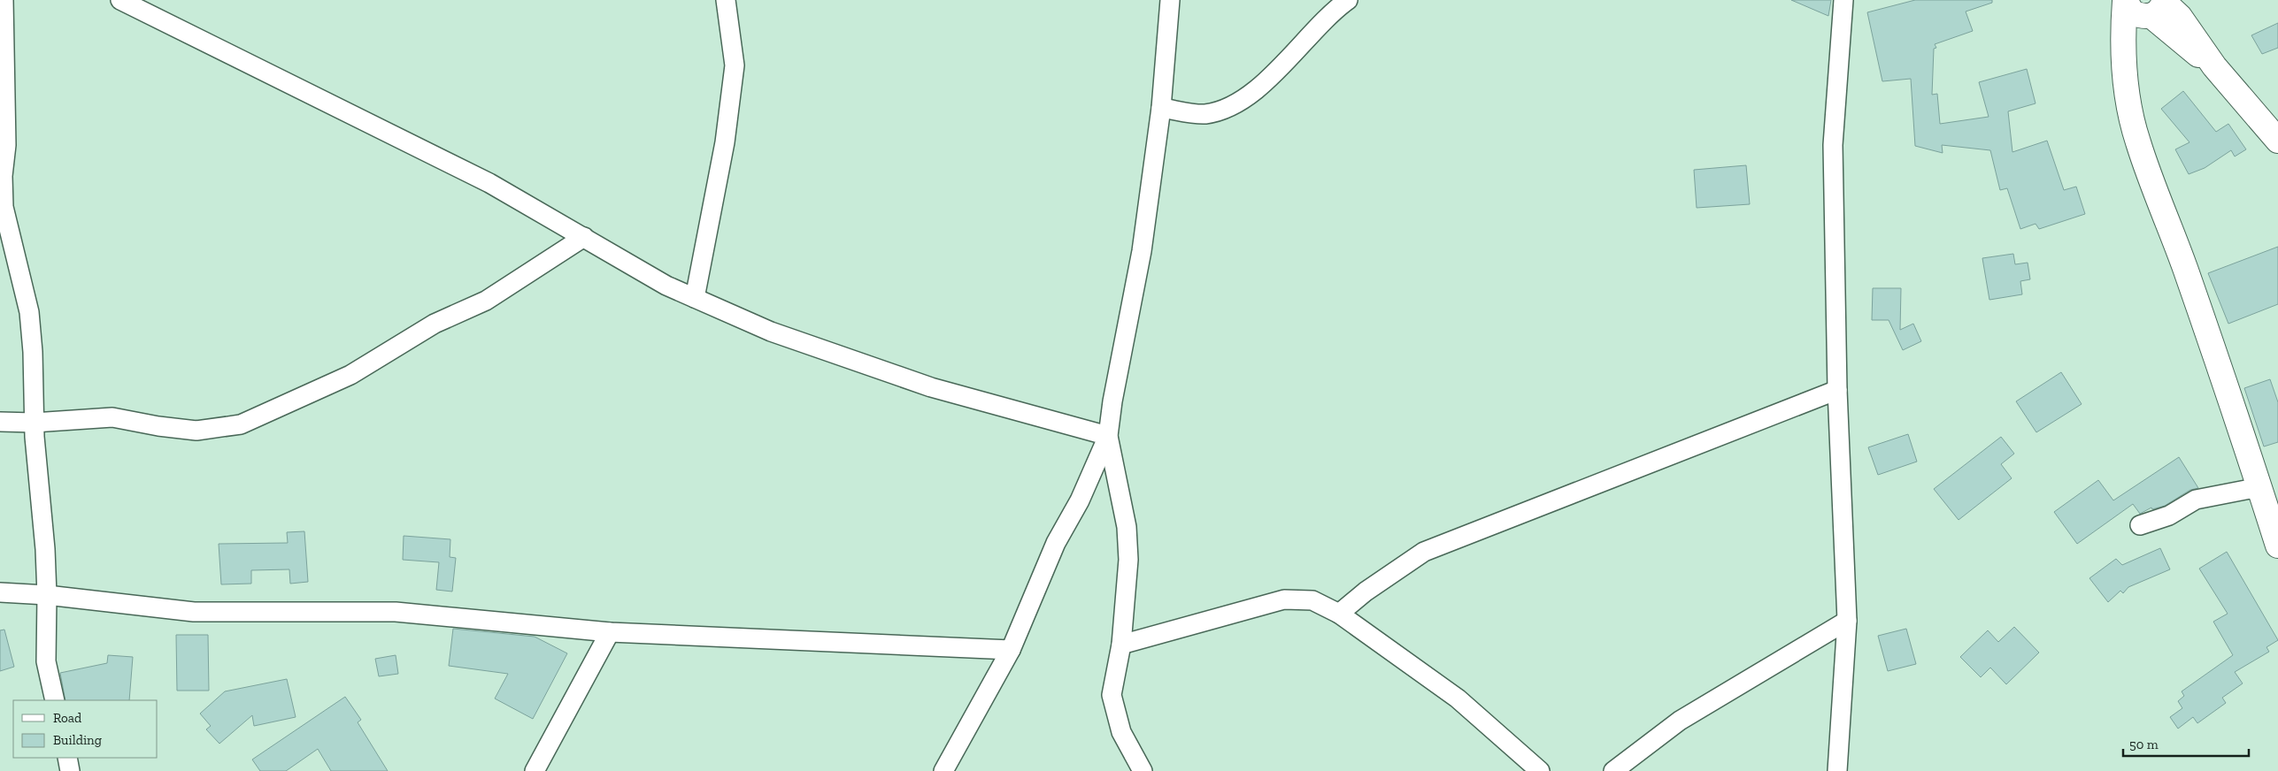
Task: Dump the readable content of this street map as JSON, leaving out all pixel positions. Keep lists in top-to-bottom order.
{
  "legend": ["Road", "Building"],
  "scale_bar": "50 m"
}
